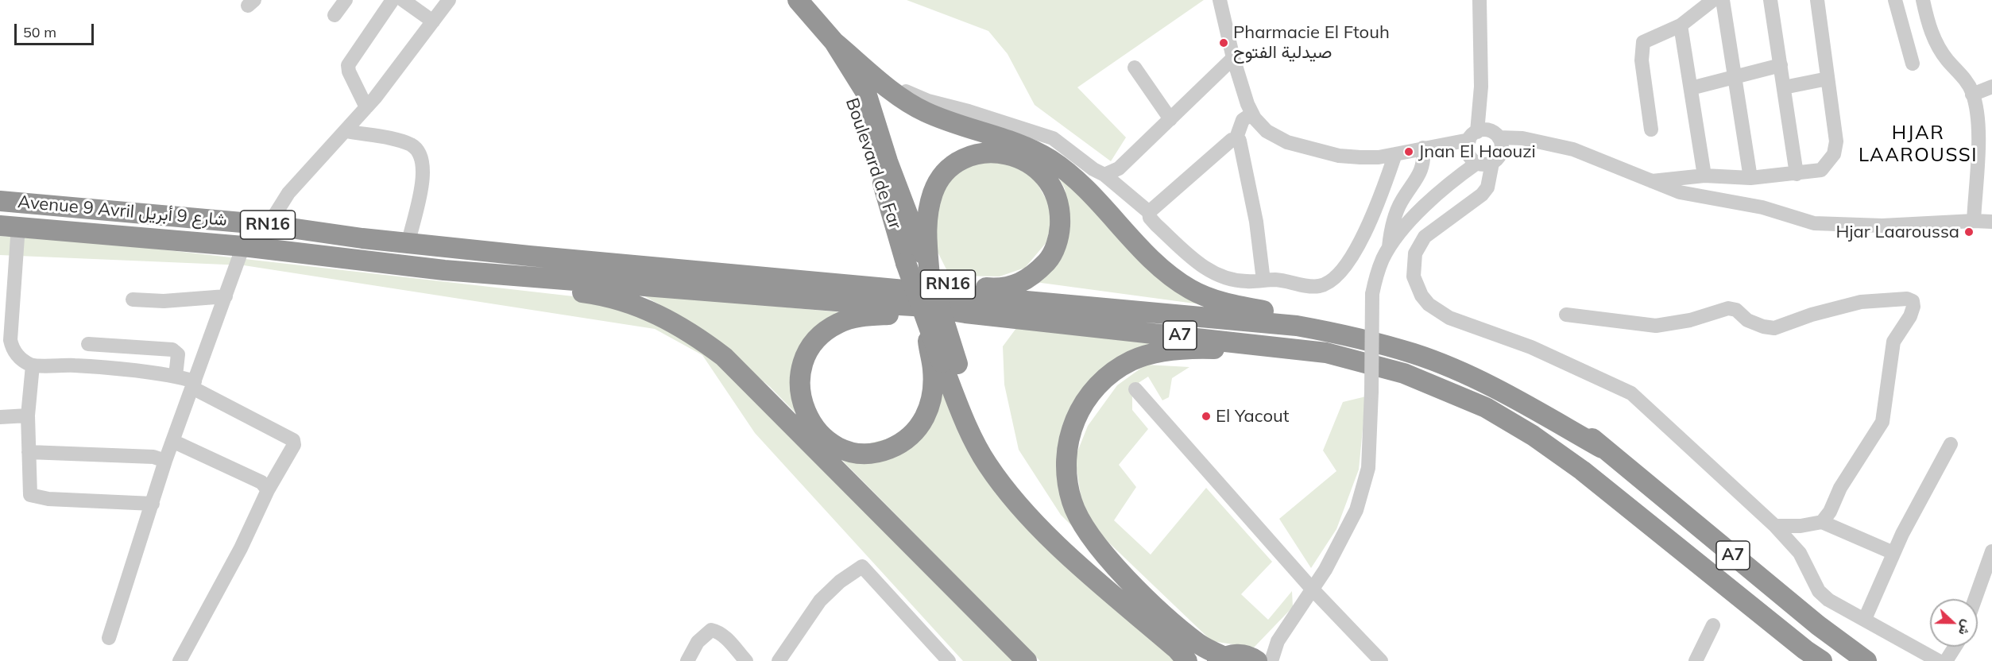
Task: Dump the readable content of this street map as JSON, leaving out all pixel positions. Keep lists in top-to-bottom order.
{
  "streets": {
    "highway": [
      "Boulevard de Far",
      "Avenue 9 Avril شارع 9 أبريل",
      "RN16",
      "A7"
    ]
  },
  "crossings": [
    ["Boulevard de Far", "RN16"],
    ["Avenue 9 Avril شارع 9 أبريل", "RN16"],
    ["Avenue 9 Avril شارع 9 أبريل", "A7"],
    ["RN16", "A7"]
  ],
  "districts": ["HJAR LAAROUSSI"],
  "places": [
    "Pharmacie El Ftouh صيدلية الفتوح",
    "Jnan El Haouzi",
    "Hjar Laaroussa",
    "El Yacout"
  ],
  "scale_bar": "50 m",
  "north": "right"
}
